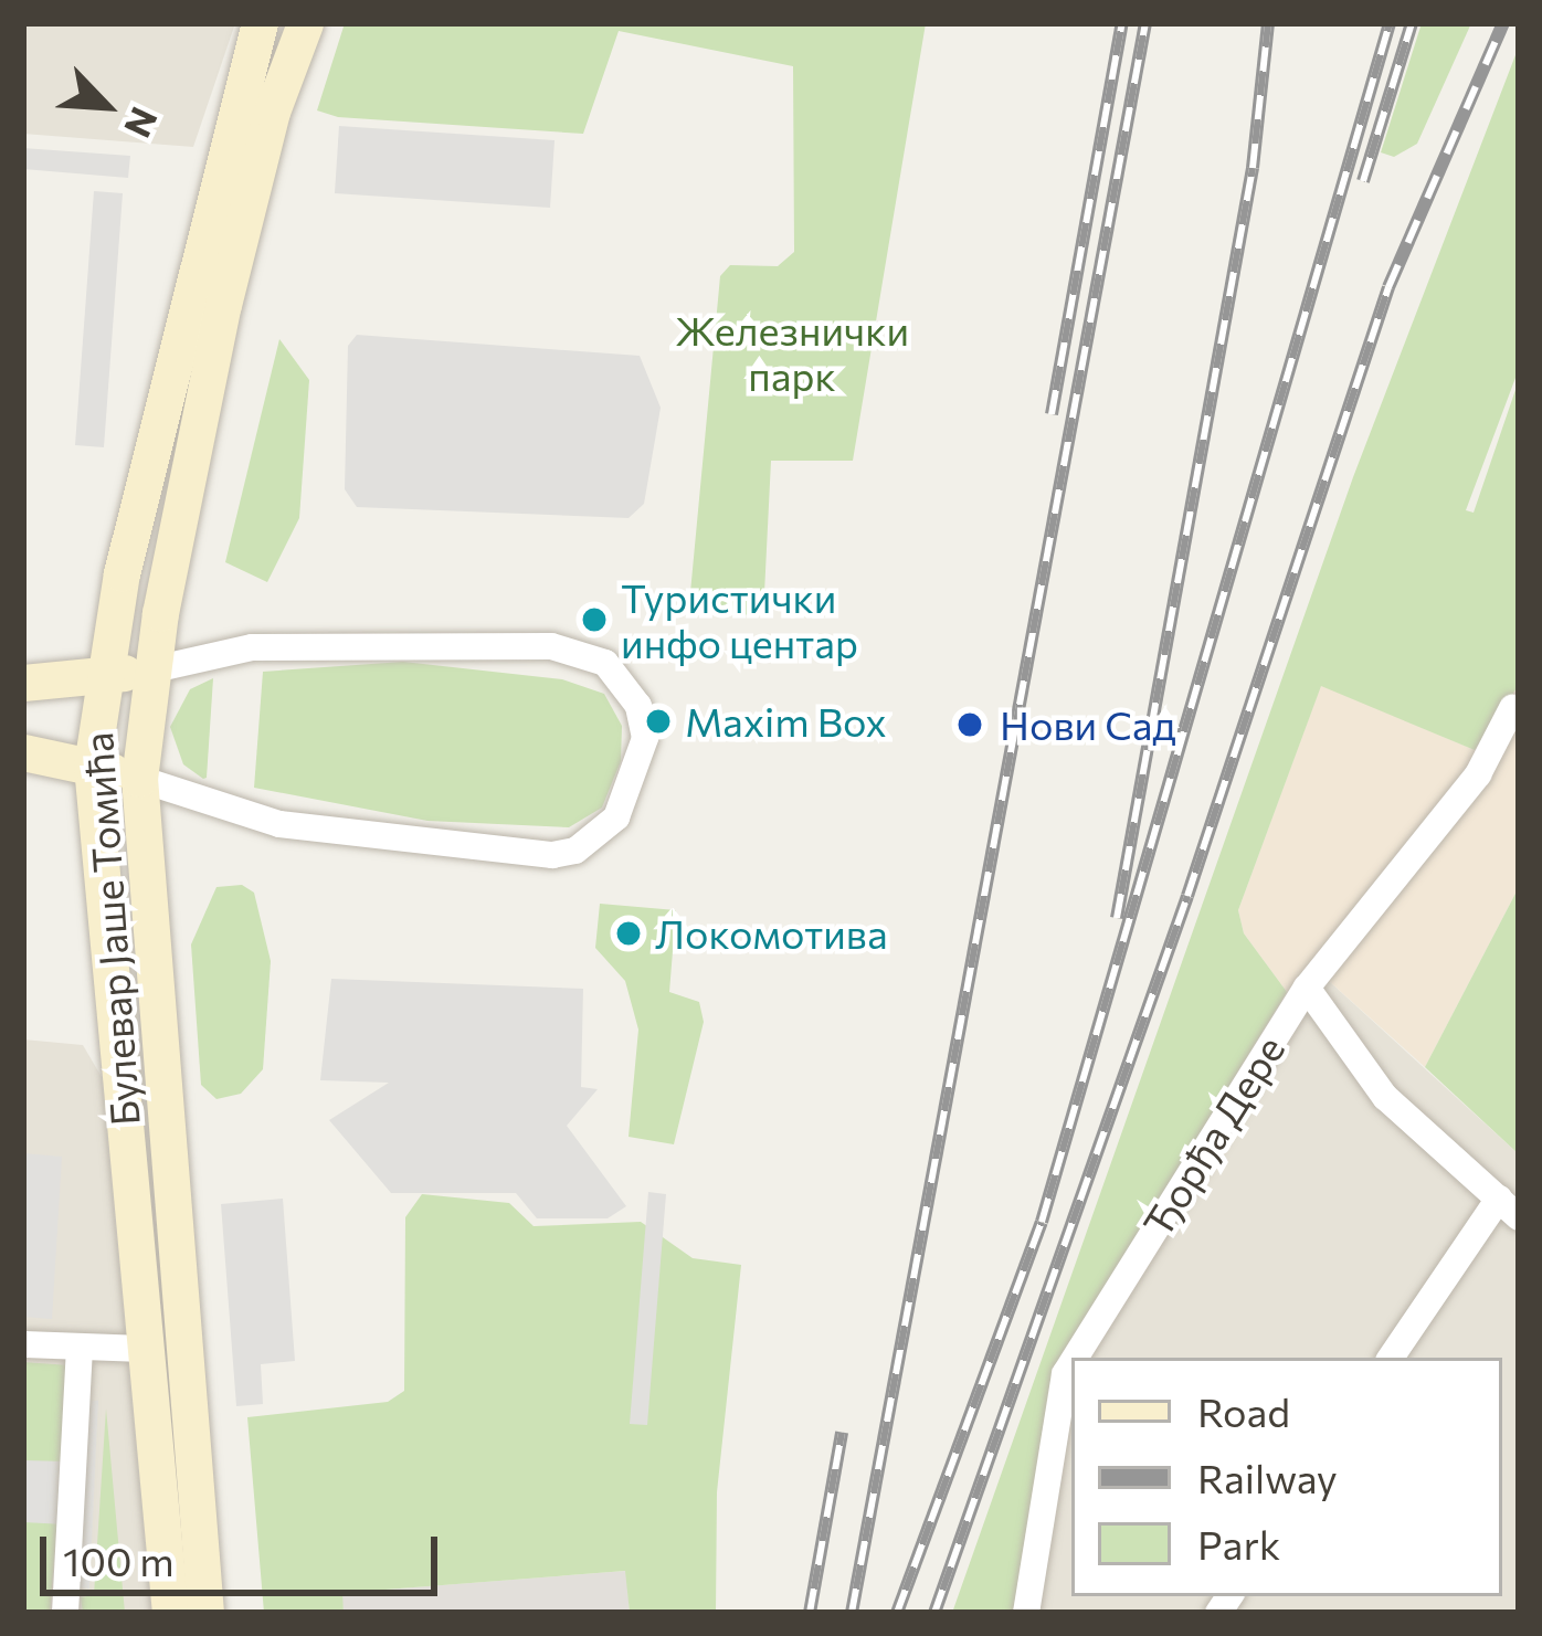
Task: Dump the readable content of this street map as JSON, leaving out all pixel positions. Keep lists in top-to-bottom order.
{
  "streets": {
    "main road": ["Булевар Јаше Томића"],
    "street": ["Ђорђа Дере"]
  },
  "parks": ["Железнички парк"],
  "places": [
    "Туристички инфо центар",
    "Maxim Box",
    "Нови Сад",
    "Локомотива"
  ],
  "legend": ["Road", "Railway", "Park"],
  "scale_bar": "100 m",
  "north": "bottom right"
}
